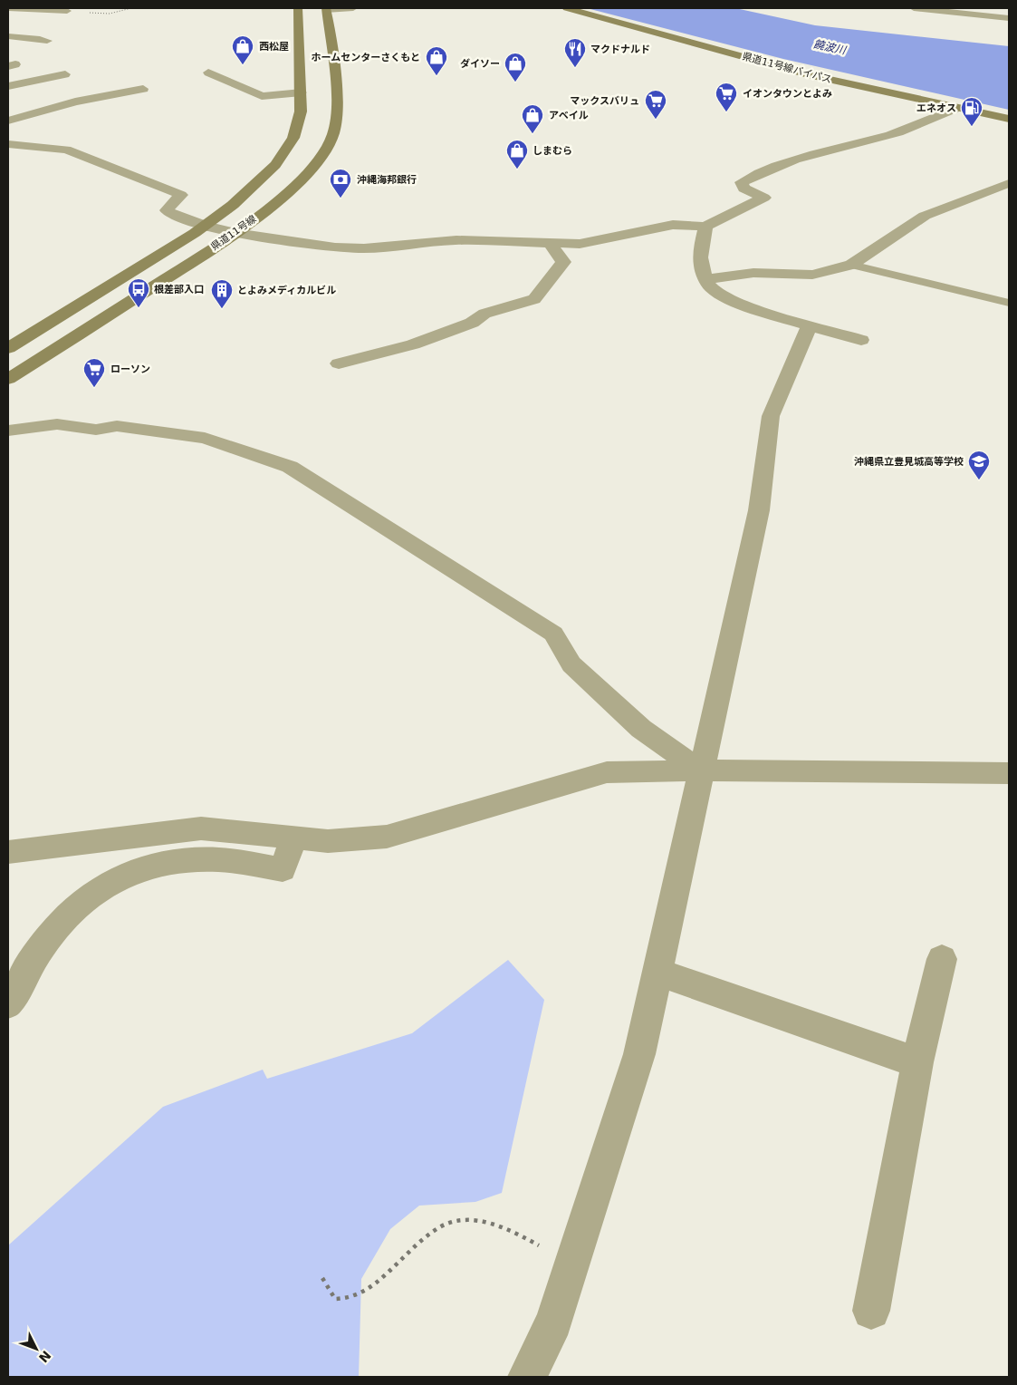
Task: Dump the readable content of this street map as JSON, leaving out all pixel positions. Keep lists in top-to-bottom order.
{
  "streets": {
    "main road": ["県道11号線バイパス", "県道11号線"]
  },
  "water": ["饒波川"],
  "places": {
    "shop": [
      "西松屋",
      "ホームセンターさくもと",
      "ダイソー",
      "アベイル",
      "しまむら"
    ],
    "restaurant": ["マクドナルド"],
    "supermarket": ["イオンタウンとよみ", "マックスバリュ", "ローソン"],
    "fuel station": ["エネオス"],
    "bank": ["沖縄海邦銀行"],
    "bus stop": ["根差部入口"],
    "building": ["とよみメディカルビル"],
    "school or university": ["沖縄県立豊見城高等学校"]
  },
  "north": "bottom right"
}
